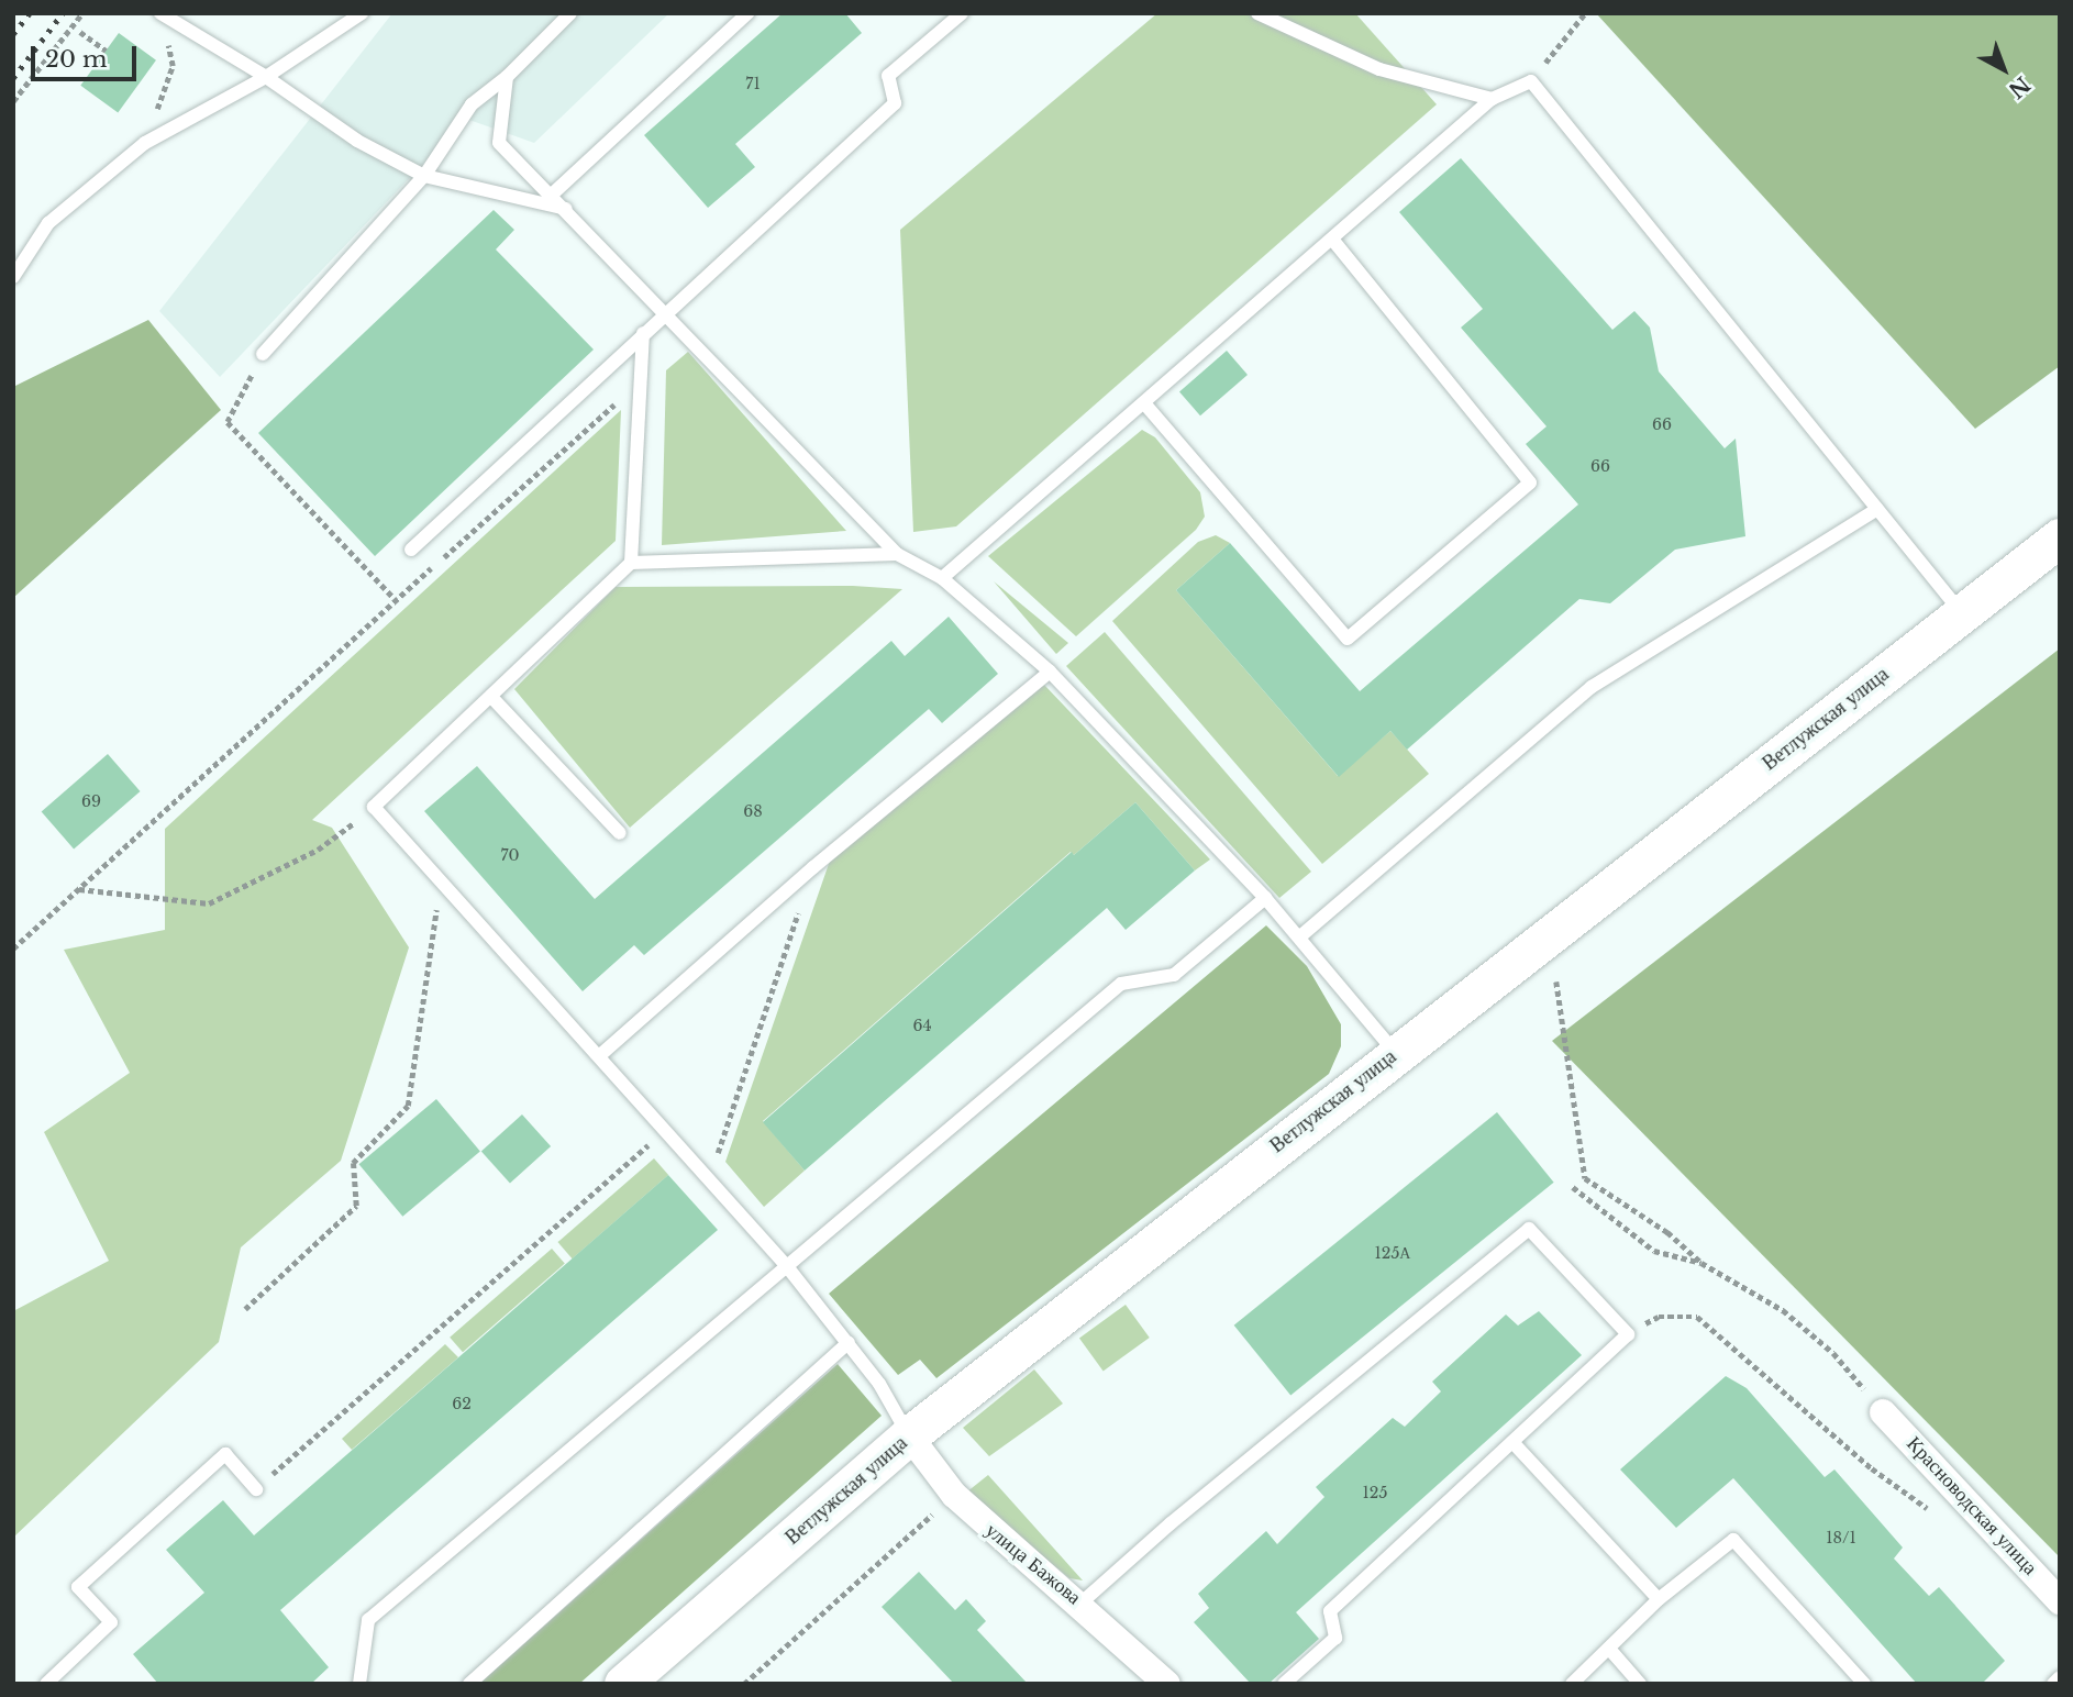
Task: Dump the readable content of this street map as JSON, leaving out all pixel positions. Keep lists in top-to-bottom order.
{
  "streets": {
    "main road": ["Ветлужская улица"],
    "street": ["Красноводская улица", "улица Бажова"]
  },
  "crossings": [
    ["Ветлужская улица", "улица Бажова"]
  ],
  "house_numbers": [
    "71",
    "66",
    "66",
    "69",
    "68",
    "70",
    "64",
    "125А",
    "62",
    "125",
    "18/1"
  ],
  "scale_bar": "20 m",
  "north": "bottom right"
}
